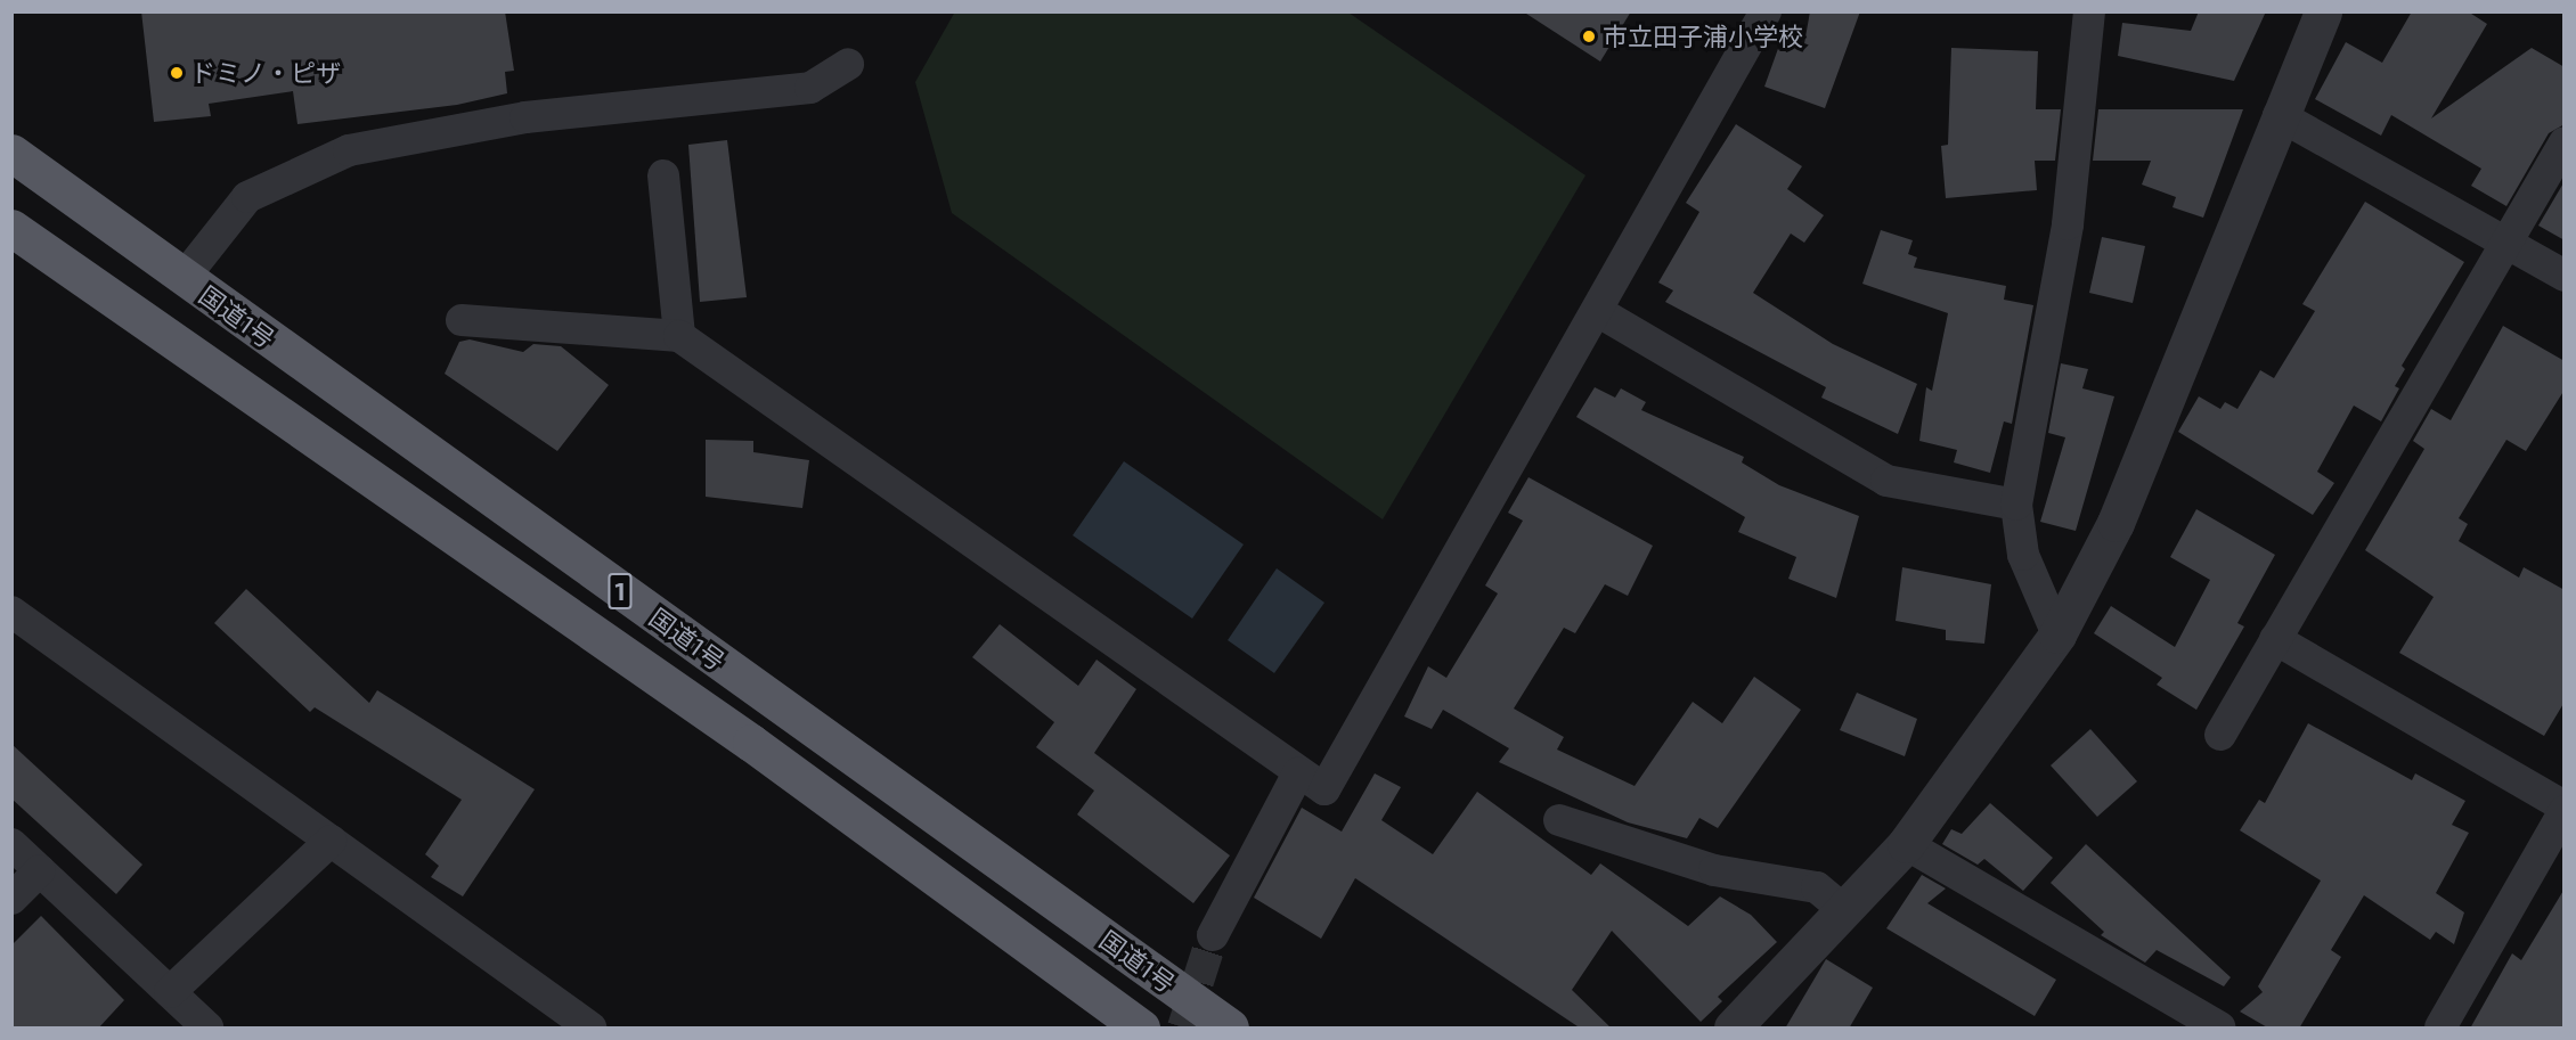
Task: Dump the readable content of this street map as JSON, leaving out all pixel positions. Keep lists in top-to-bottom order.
{
  "streets": {
    "highway": ["国道1号", "1"]
  },
  "places": ["市立田子浦小学校", "ドミノ・ピザ"]
}
